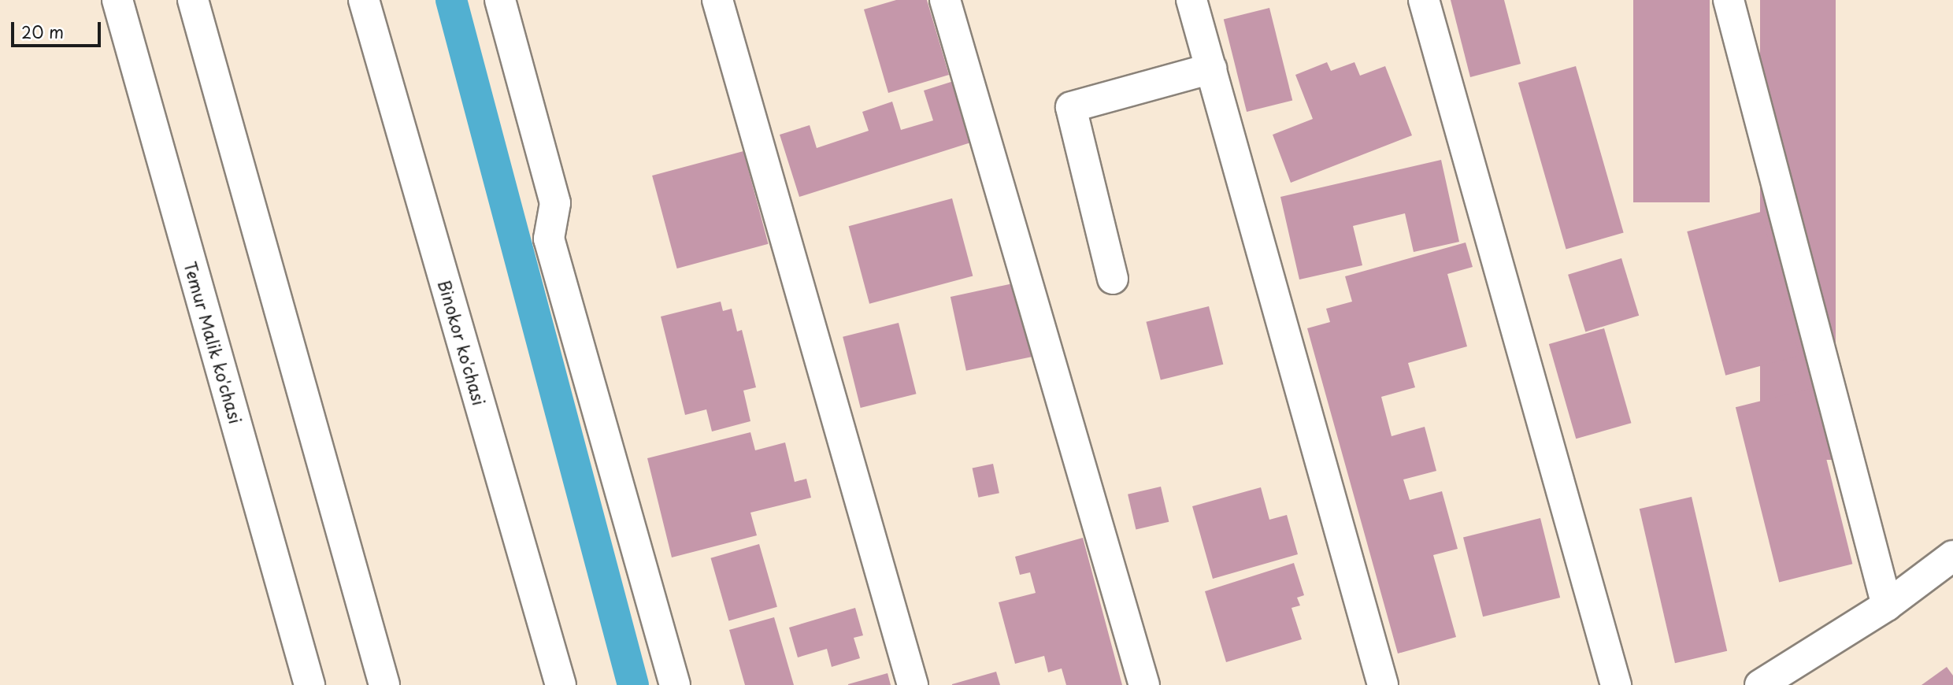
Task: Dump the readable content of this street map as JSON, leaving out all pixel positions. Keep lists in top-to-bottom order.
{
  "streets": {
    "main road": ["Temur Malik ko'chasi", "Binokor ko'chasi"]
  },
  "scale_bar": "20 m"
}
